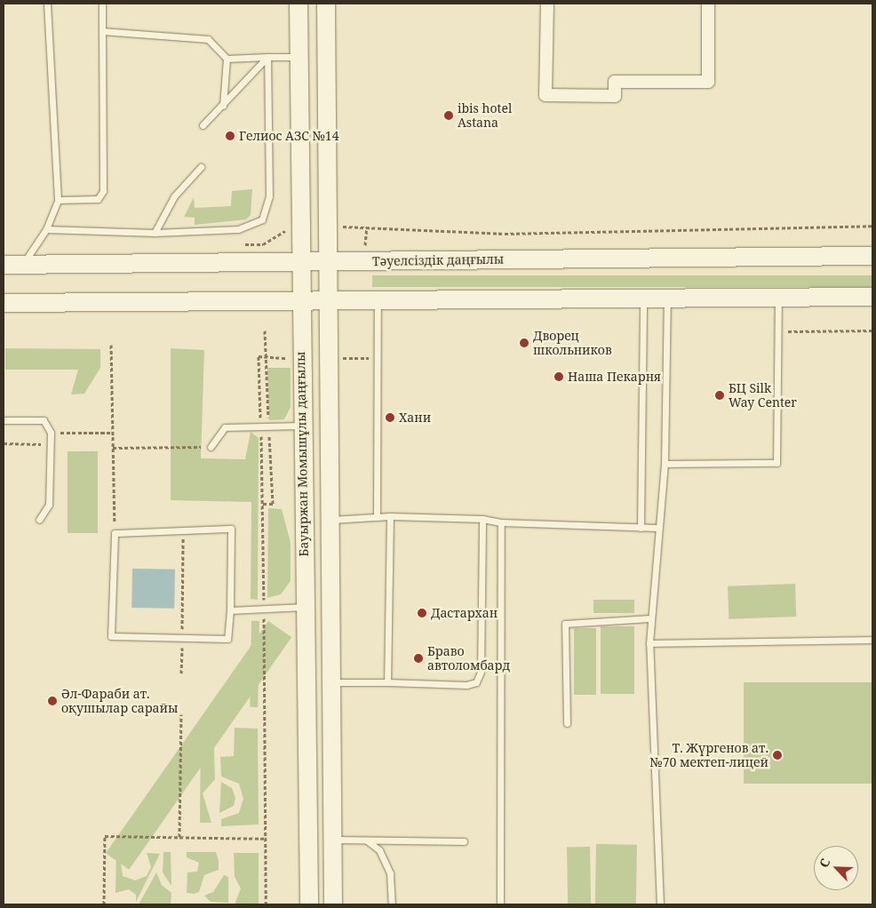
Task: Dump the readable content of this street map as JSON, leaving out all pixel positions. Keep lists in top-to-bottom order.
{
  "streets": {
    "main road": ["Тәуелсіздік даңғылы", "Бауыржан Момышұлы даңғылы"]
  },
  "crossings": [
    ["Тәуелсіздік даңғылы", "Бауыржан Момышұлы даңғылы"]
  ],
  "places": [
    "ibis hotel Astana",
    "Гелиос АЗС №14",
    "Дворец школьников",
    "Наша Пекарня",
    "БЦ Silk Way Center",
    "Хани",
    "Дастархан",
    "Браво автоломбард",
    "Әл-Фараби ат. оқушылар сарайы",
    "Т. Жүргенов ат. №70 мектеп-лицей"
  ],
  "north": "top left"
}
